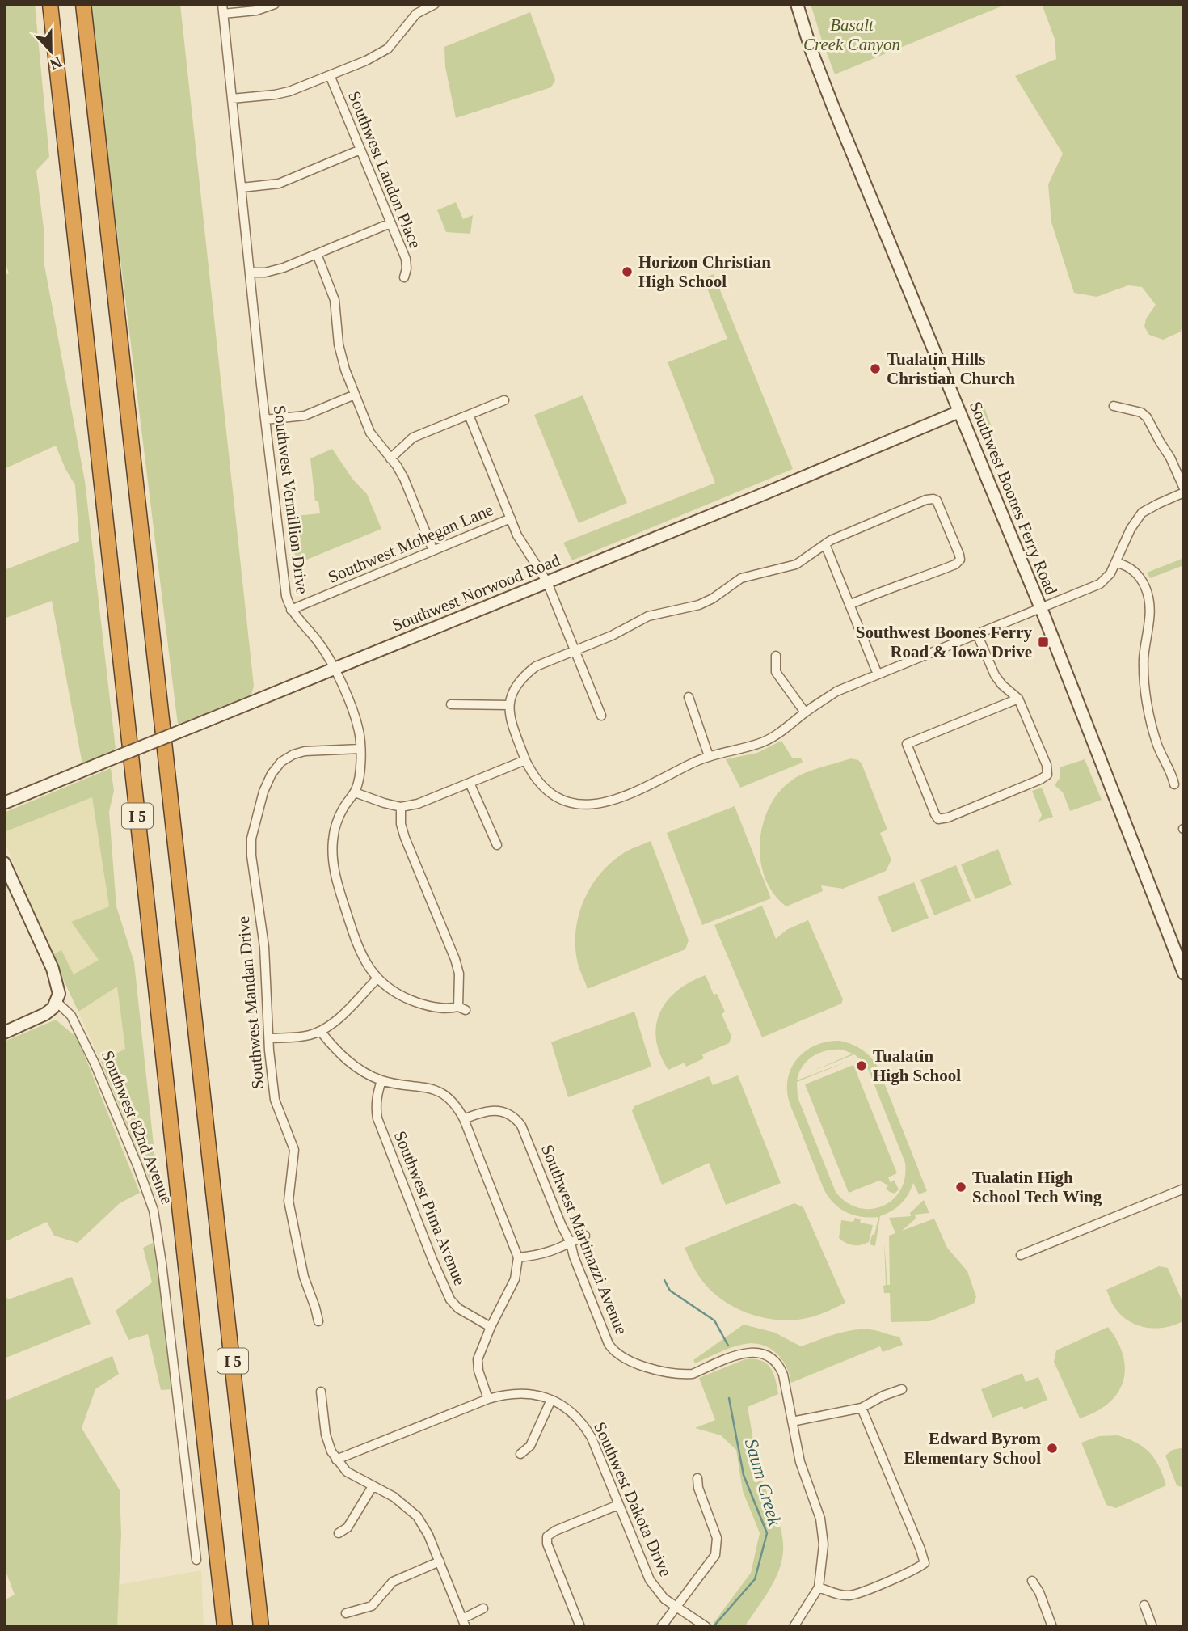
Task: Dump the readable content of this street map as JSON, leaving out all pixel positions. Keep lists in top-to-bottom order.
{
  "streets": {
    "highway": ["I 5"],
    "street": [
      "Southwest Landon Place",
      "Southwest Boones Ferry Road",
      "Southwest Vermillion Drive",
      "Southwest Mohegan Lane",
      "Southwest Norwood Road",
      "Southwest Mandan Drive",
      "Southwest 82nd Avenue",
      "Southwest Pima Avenue",
      "Southwest Martinazzi Avenue",
      "Southwest Dakota Drive"
    ]
  },
  "crossings": [
    ["Southwest Boones Ferry Road", "Southwest Norwood Road"],
    ["Southwest Vermillion Drive", "Southwest Mohegan Lane"],
    ["Southwest Vermillion Drive", "Southwest Norwood Road"],
    ["Southwest Vermillion Drive", "Southwest Mandan Drive"]
  ],
  "water": ["Saum Creek"],
  "parks": ["Basalt Creek Canyon"],
  "places": {
    "other": [
      "Horizon Christian High School",
      "Tualatin Hills Christian Church",
      "Tualatin High School",
      "Tualatin High School Tech Wing",
      "Edward Byrom Elementary School"
    ],
    "transit": ["Southwest Boones Ferry Road & Iowa Drive"]
  },
  "north": "bottom"
}
